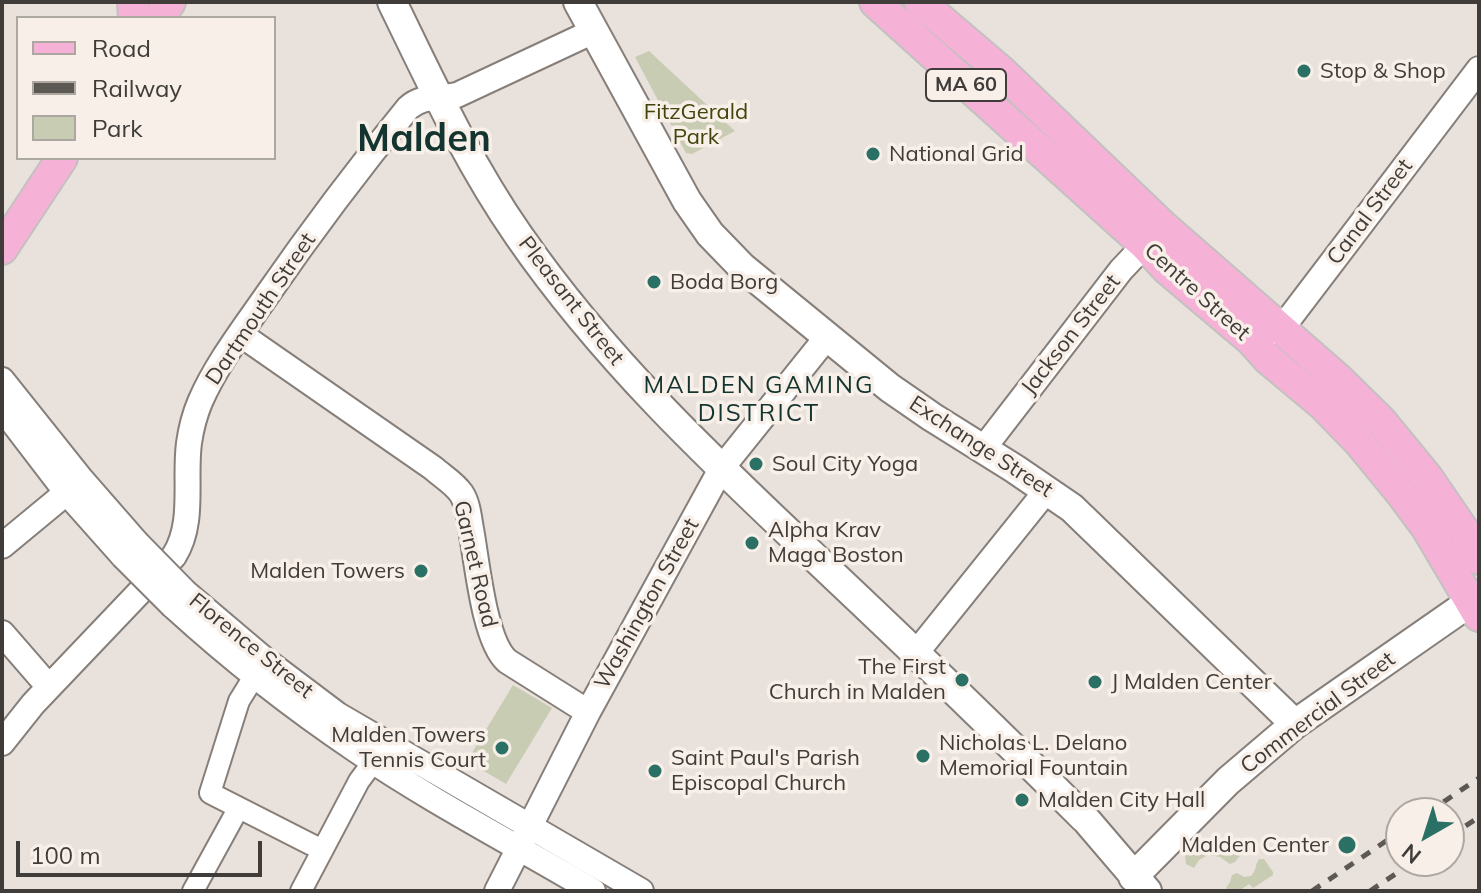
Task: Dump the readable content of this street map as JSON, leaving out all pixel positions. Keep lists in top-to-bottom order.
{
  "streets": {
    "main road": [
      "MA 60",
      "Centre Street",
      "Pleasant Street",
      "Exchange Street",
      "Commercial Street"
    ],
    "street": [
      "Canal Street",
      "Dartmouth Street",
      "Jackson Street",
      "Garnet Road",
      "Washington Street",
      "Florence Street"
    ]
  },
  "crossings": [
    ["Canal Street", "Centre Street"],
    ["Centre Street", "Jackson Street"],
    ["Centre Street", "Commercial Street"],
    ["Pleasant Street", "Dartmouth Street"],
    ["Pleasant Street", "Washington Street"],
    ["Pleasant Street", "Commercial Street"],
    ["Dartmouth Street", "Exchange Street"],
    ["Dartmouth Street", "Garnet Road"],
    ["Jackson Street", "Exchange Street"],
    ["Exchange Street", "Washington Street"],
    ["Exchange Street", "Commercial Street"],
    ["Garnet Road", "Washington Street"],
    ["Washington Street", "Florence Street"]
  ],
  "districts": ["Malden", "MALDEN GAMING DISTRICT"],
  "parks": ["FitzGerald Park"],
  "places": [
    "Stop & Shop",
    "National Grid",
    "Boda Borg",
    "Soul City Yoga",
    "Alpha Krav Maga Boston",
    "Malden Towers",
    "The First Church in Malden",
    "J Malden Center",
    "Malden Towers Tennis Court",
    "Nicholas L. Delano Memorial Fountain",
    "Saint Paul's Parish Episcopal Church",
    "Malden City Hall",
    "Malden Center"
  ],
  "legend": ["Road", "Railway", "Park"],
  "scale_bar": "100 m",
  "north": "bottom left"
}
